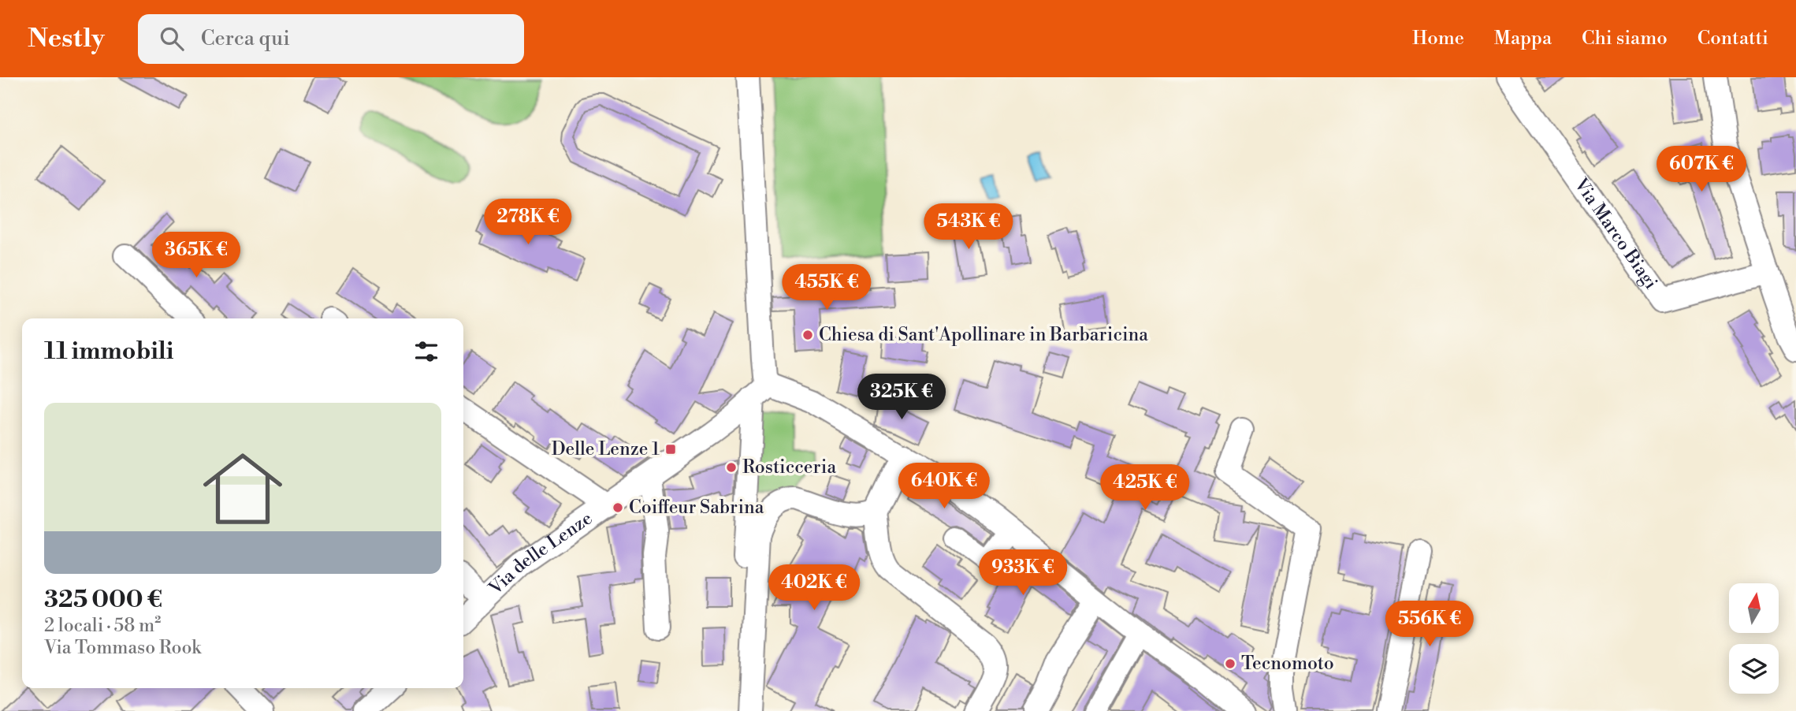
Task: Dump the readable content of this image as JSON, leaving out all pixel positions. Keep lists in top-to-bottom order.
{
  "streets": {
    "street": ["Via Marco Biagi", "Via delle Lenze"]
  },
  "places": {
    "other": [
      "Chiesa di Sant'Apollinare in Barbaricina",
      "Rosticceria",
      "Coiffeur Sabrina",
      "Tecnomoto"
    ],
    "transit": ["Delle Lenze 1"]
  },
  "north": "top",
  "page": {
    "header": "Nestly",
    "search": "Cerca qui",
    "nav": [
      "Home",
      "Mappa",
      "Chi siamo",
      "Contatti"
    ],
    "price": [
      "607K €",
      "278K €",
      "543K €",
      "365K €",
      "455K €",
      "325K €",
      "640K €",
      "425K €",
      "933K €",
      "402K €",
      "556K €"
    ],
    "heading": "11 immobili",
    "list": [
      {
        "name": "325 000 €",
        "note": "2 locali · 58 m² · Via Tommaso Rook"
      }
    ]
  }
}
